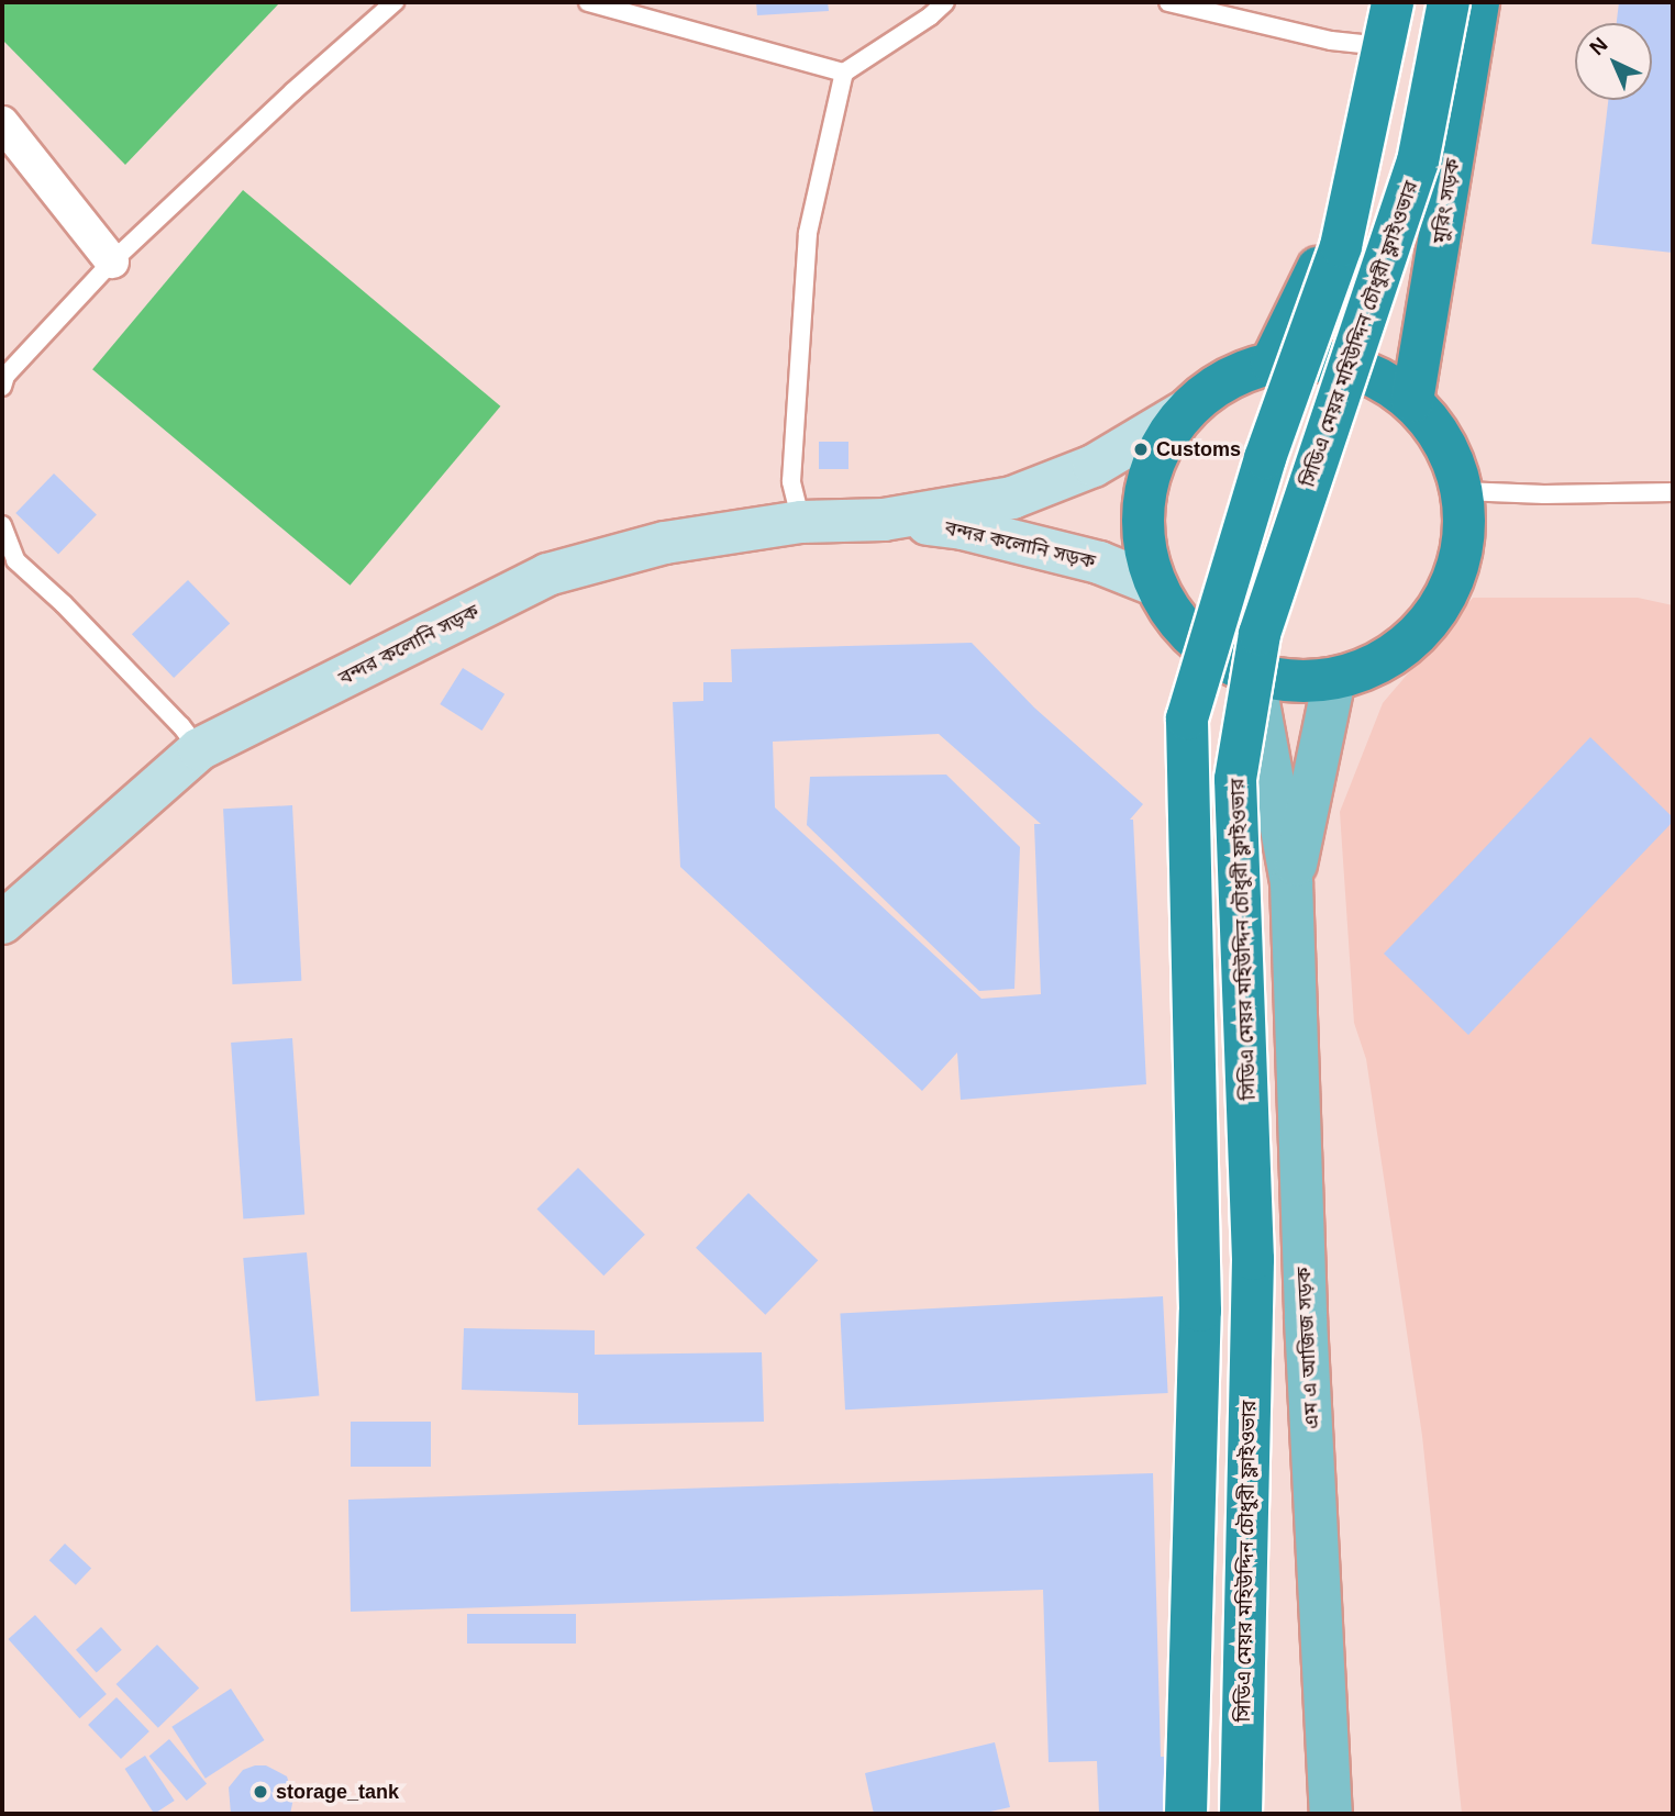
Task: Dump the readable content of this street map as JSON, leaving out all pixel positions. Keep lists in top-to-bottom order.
{
  "streets": {
    "highway": ["মুরিং সড়ক", "সিডিএ মেয়র মহিউদ্দিন চৌধুরী ফ্লাইওভার"],
    "main road": ["এম এ আজিজ সড়ক"],
    "street": ["বন্দর কলোনি সড়ক"]
  },
  "places": ["Customs", "storage_tank"],
  "north": "top left"
}
